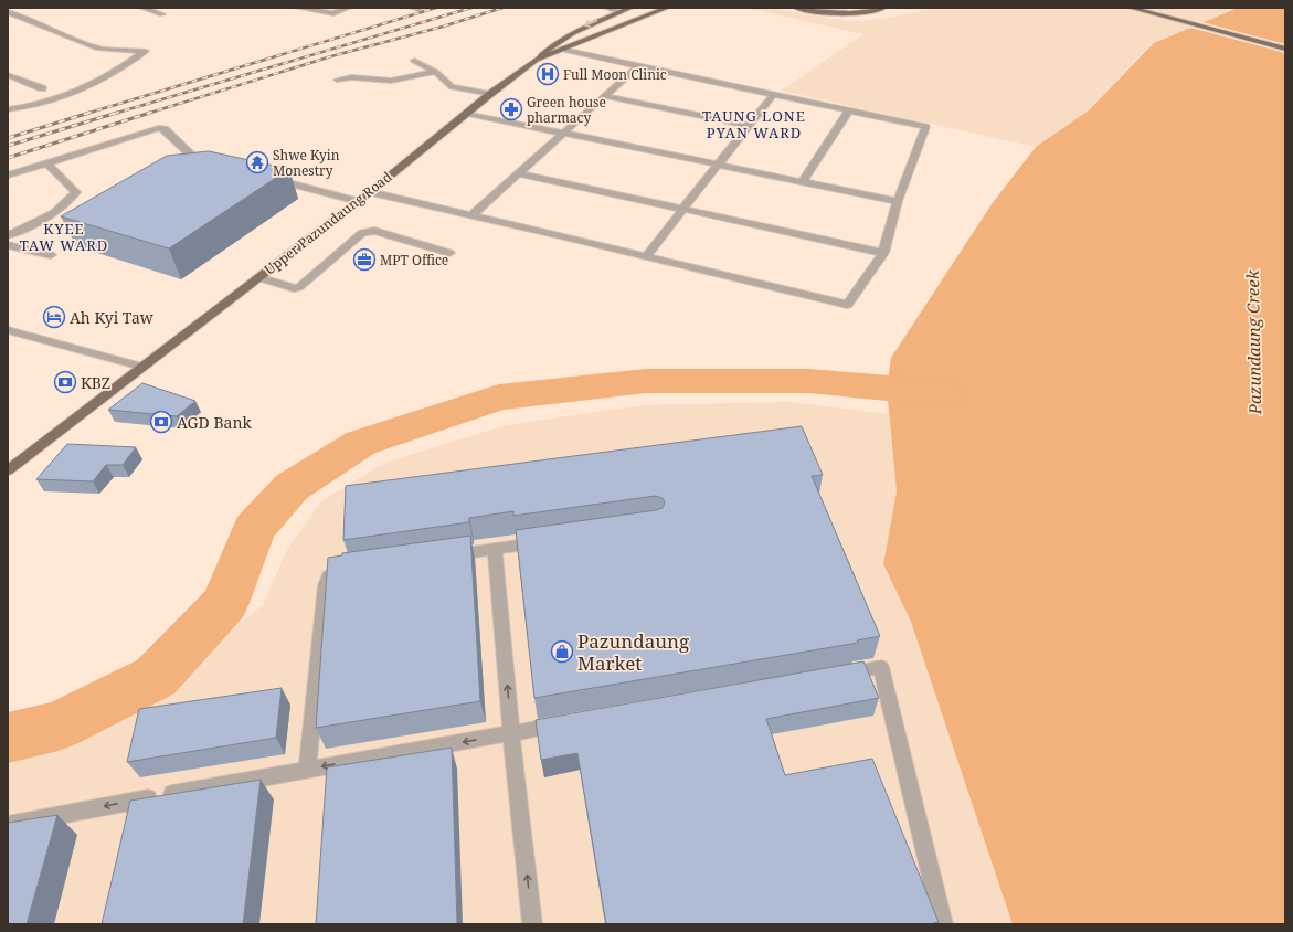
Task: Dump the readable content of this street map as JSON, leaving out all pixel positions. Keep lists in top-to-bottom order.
{
  "streets": {
    "main road": ["Upper Pazundaung Road"]
  },
  "districts": ["TAUNG LONE PYAN WARD", "KYEE TAW WARD"],
  "water": ["Pazundaung Creek"],
  "places": {
    "hospital": ["Full Moon Clinic"],
    "pharmacy": ["Green house pharmacy"],
    "temple": ["Shwe Kyin Monestry"],
    "office": ["MPT Office"],
    "hotel": ["Ah Kyi Taw"],
    "bank": ["KBZ", "AGD Bank"],
    "shop": ["Pazundaung Market"]
  }
}
